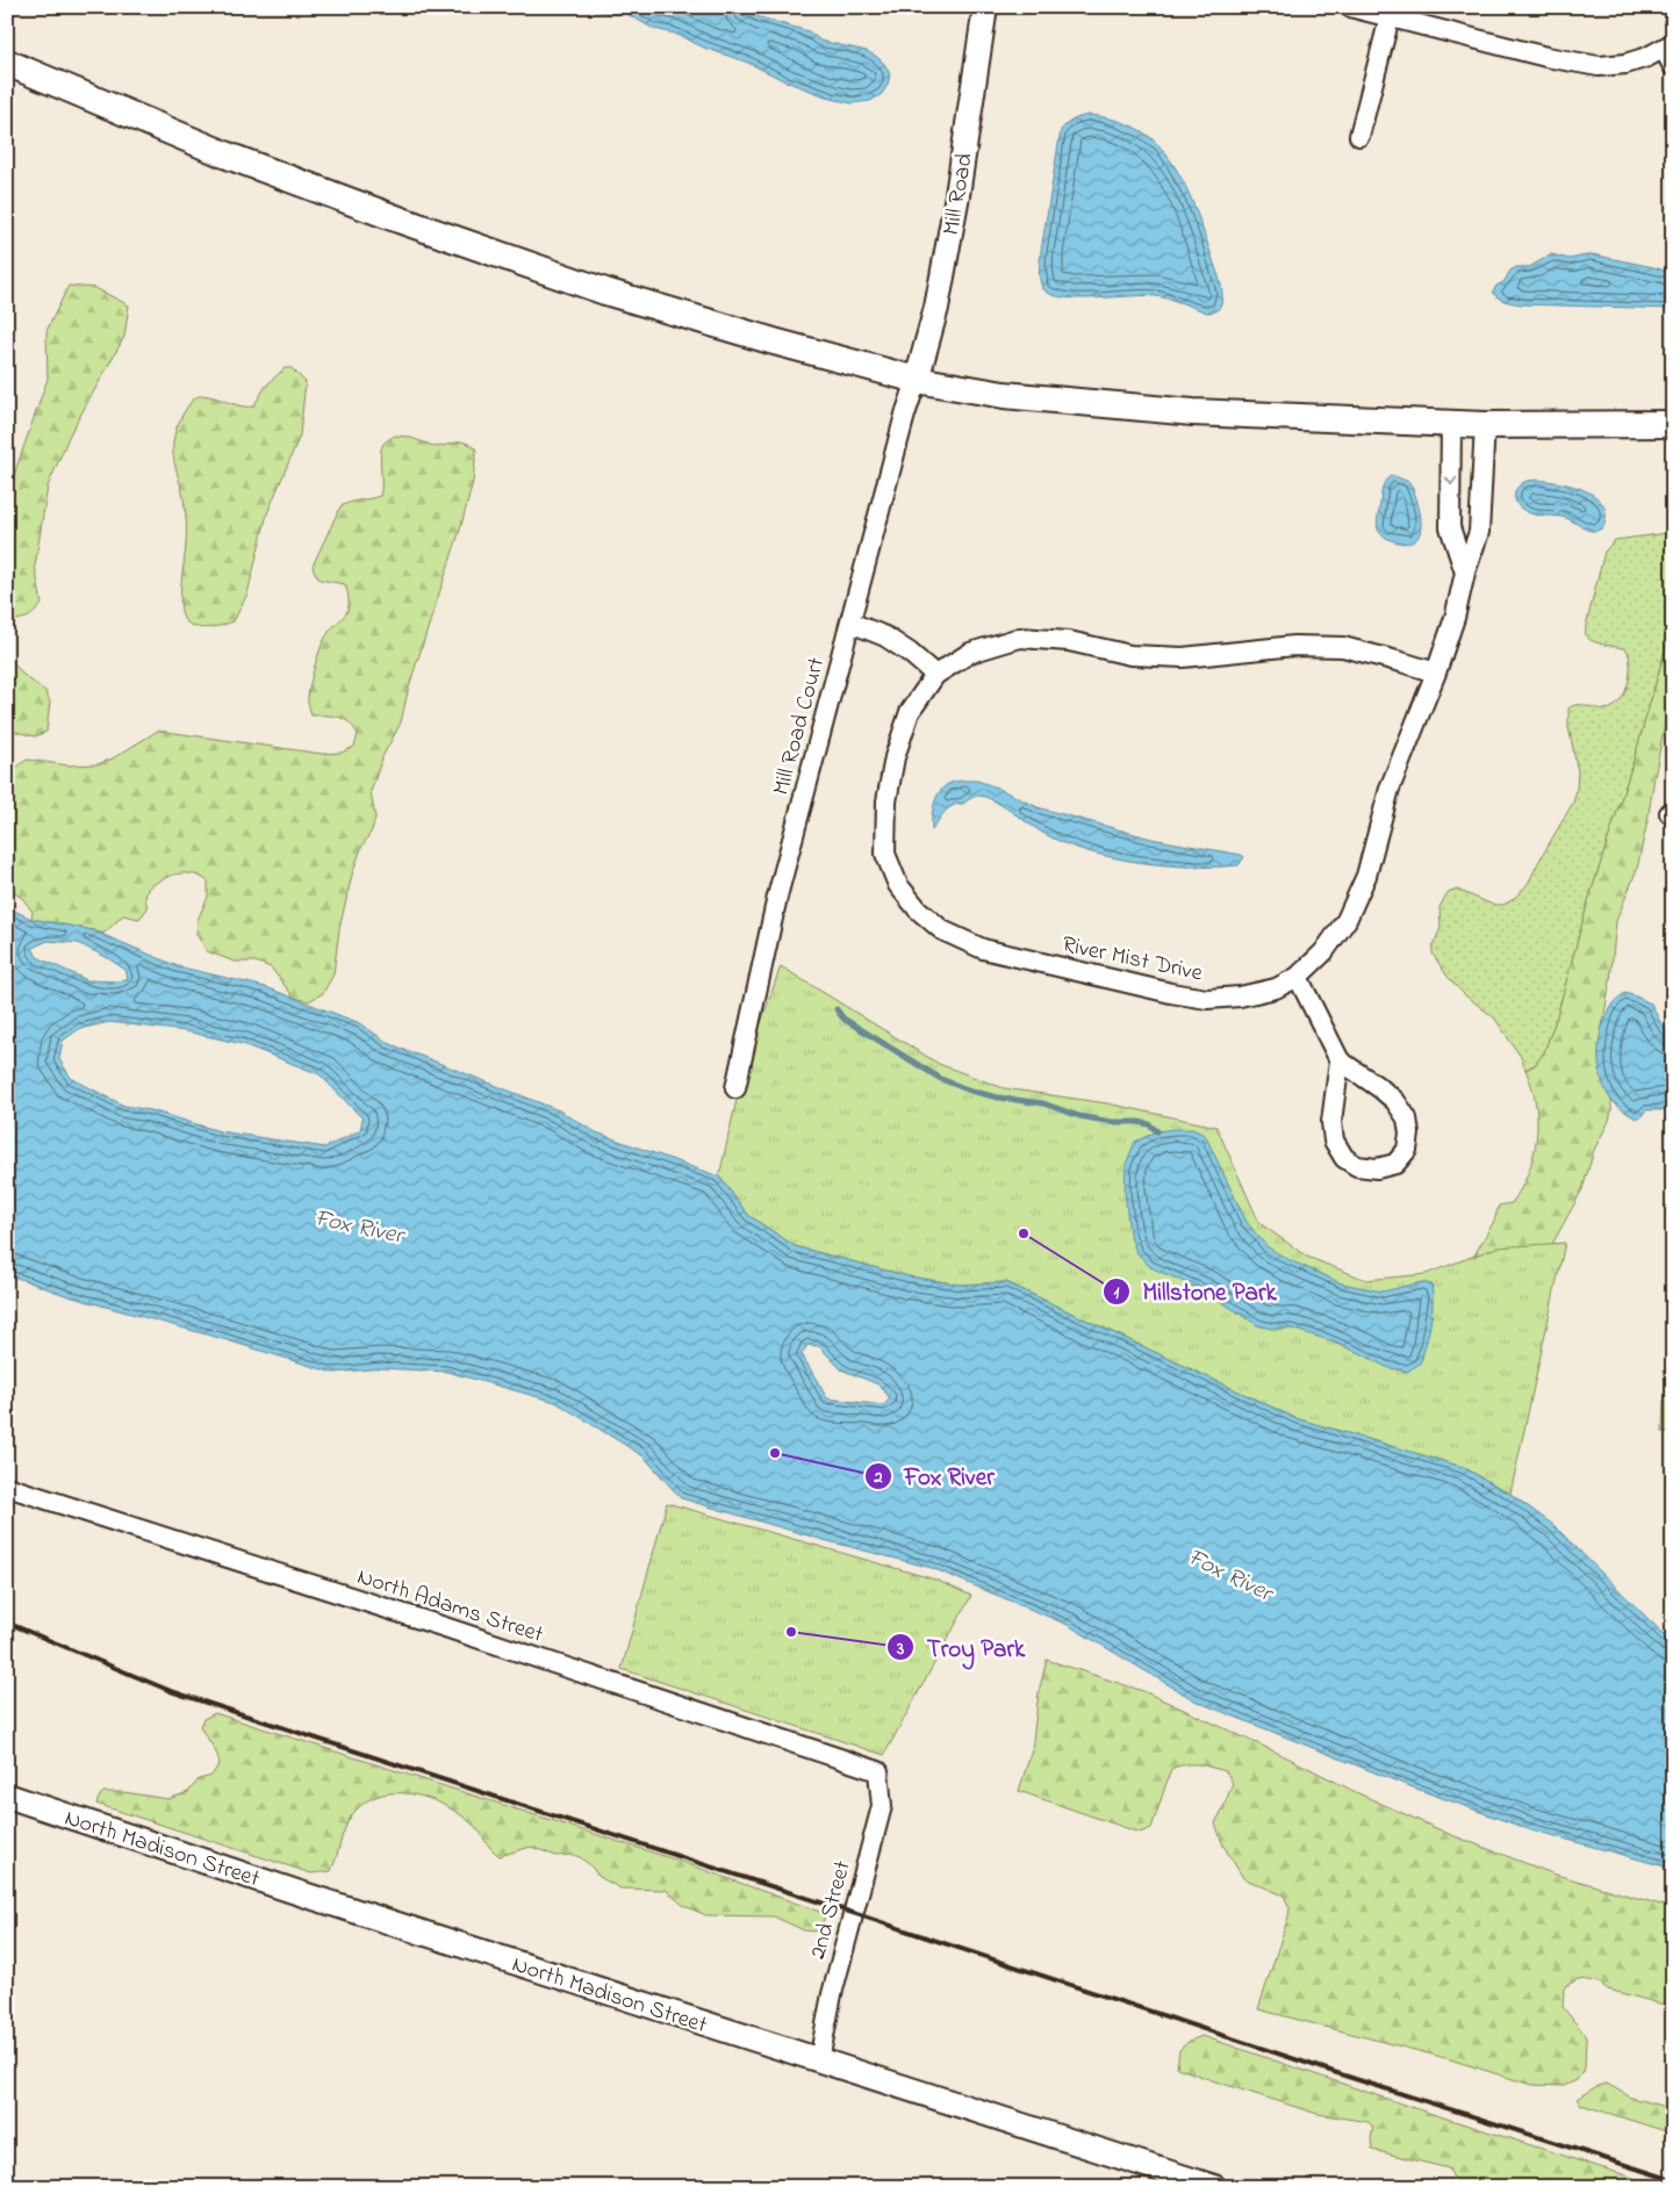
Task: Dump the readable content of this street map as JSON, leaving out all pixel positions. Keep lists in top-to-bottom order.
{
  "streets": {
    "street": [
      "Mill Road",
      "Mill Road Court",
      "River Mist Drive",
      "North Adams Street",
      "North Madison Street",
      "2nd Street"
    ]
  },
  "crossings": [
    ["Mill Road", "Mill Road Court"],
    ["North Adams Street", "2nd Street"],
    ["North Madison Street", "2nd Street"]
  ],
  "water": ["Fox River"],
  "places": ["Millstone Park", "Fox River", "Troy Park"]
}
